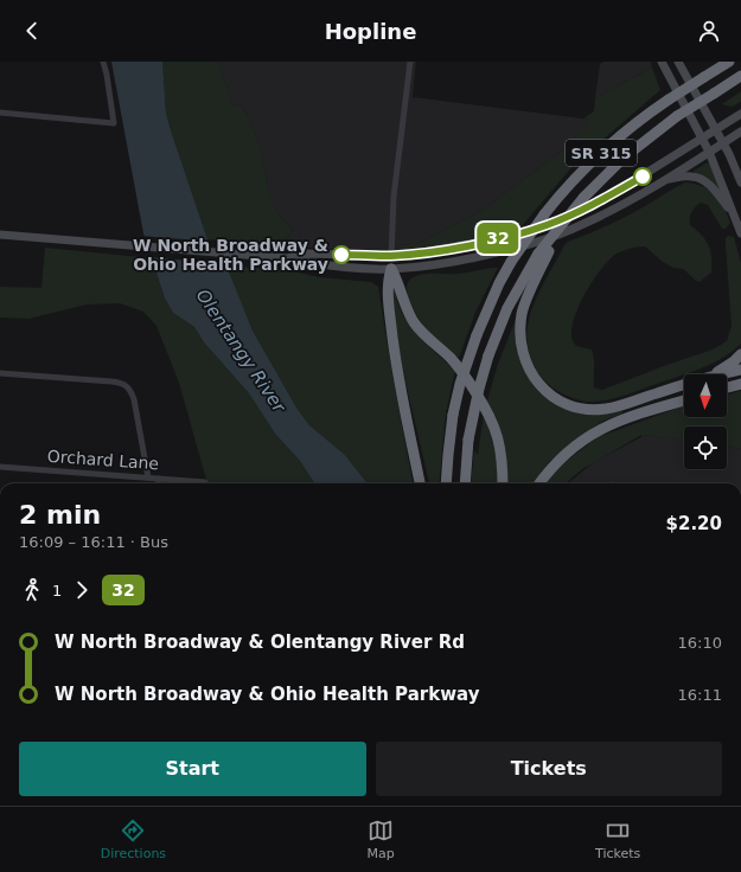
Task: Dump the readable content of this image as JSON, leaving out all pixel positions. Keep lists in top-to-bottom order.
{
  "streets": {
    "highway": ["SR 315"],
    "street": ["Orchard Lane"]
  },
  "water": ["Olentangy River"],
  "places": ["W North Broadway & Ohio Health Parkway"],
  "lines": ["bus line 32"],
  "north": "bottom",
  "page": {
    "header": "Hopline",
    "on_map": "32",
    "heading": ["2 min", "16:09 – 16:11 · Bus", "$2.20"],
    "legs": ["1", "32"],
    "list": [
      {
        "name": "W North Broadway & Olentangy River Rd",
        "value": "16:10"
      },
      {
        "name": "W North Broadway & Ohio Health Parkway",
        "value": "16:11"
      }
    ],
    "buttons": ["Start", "Tickets"],
    "tabs": ["Directions", "Map", "Tickets"]
  }
}
